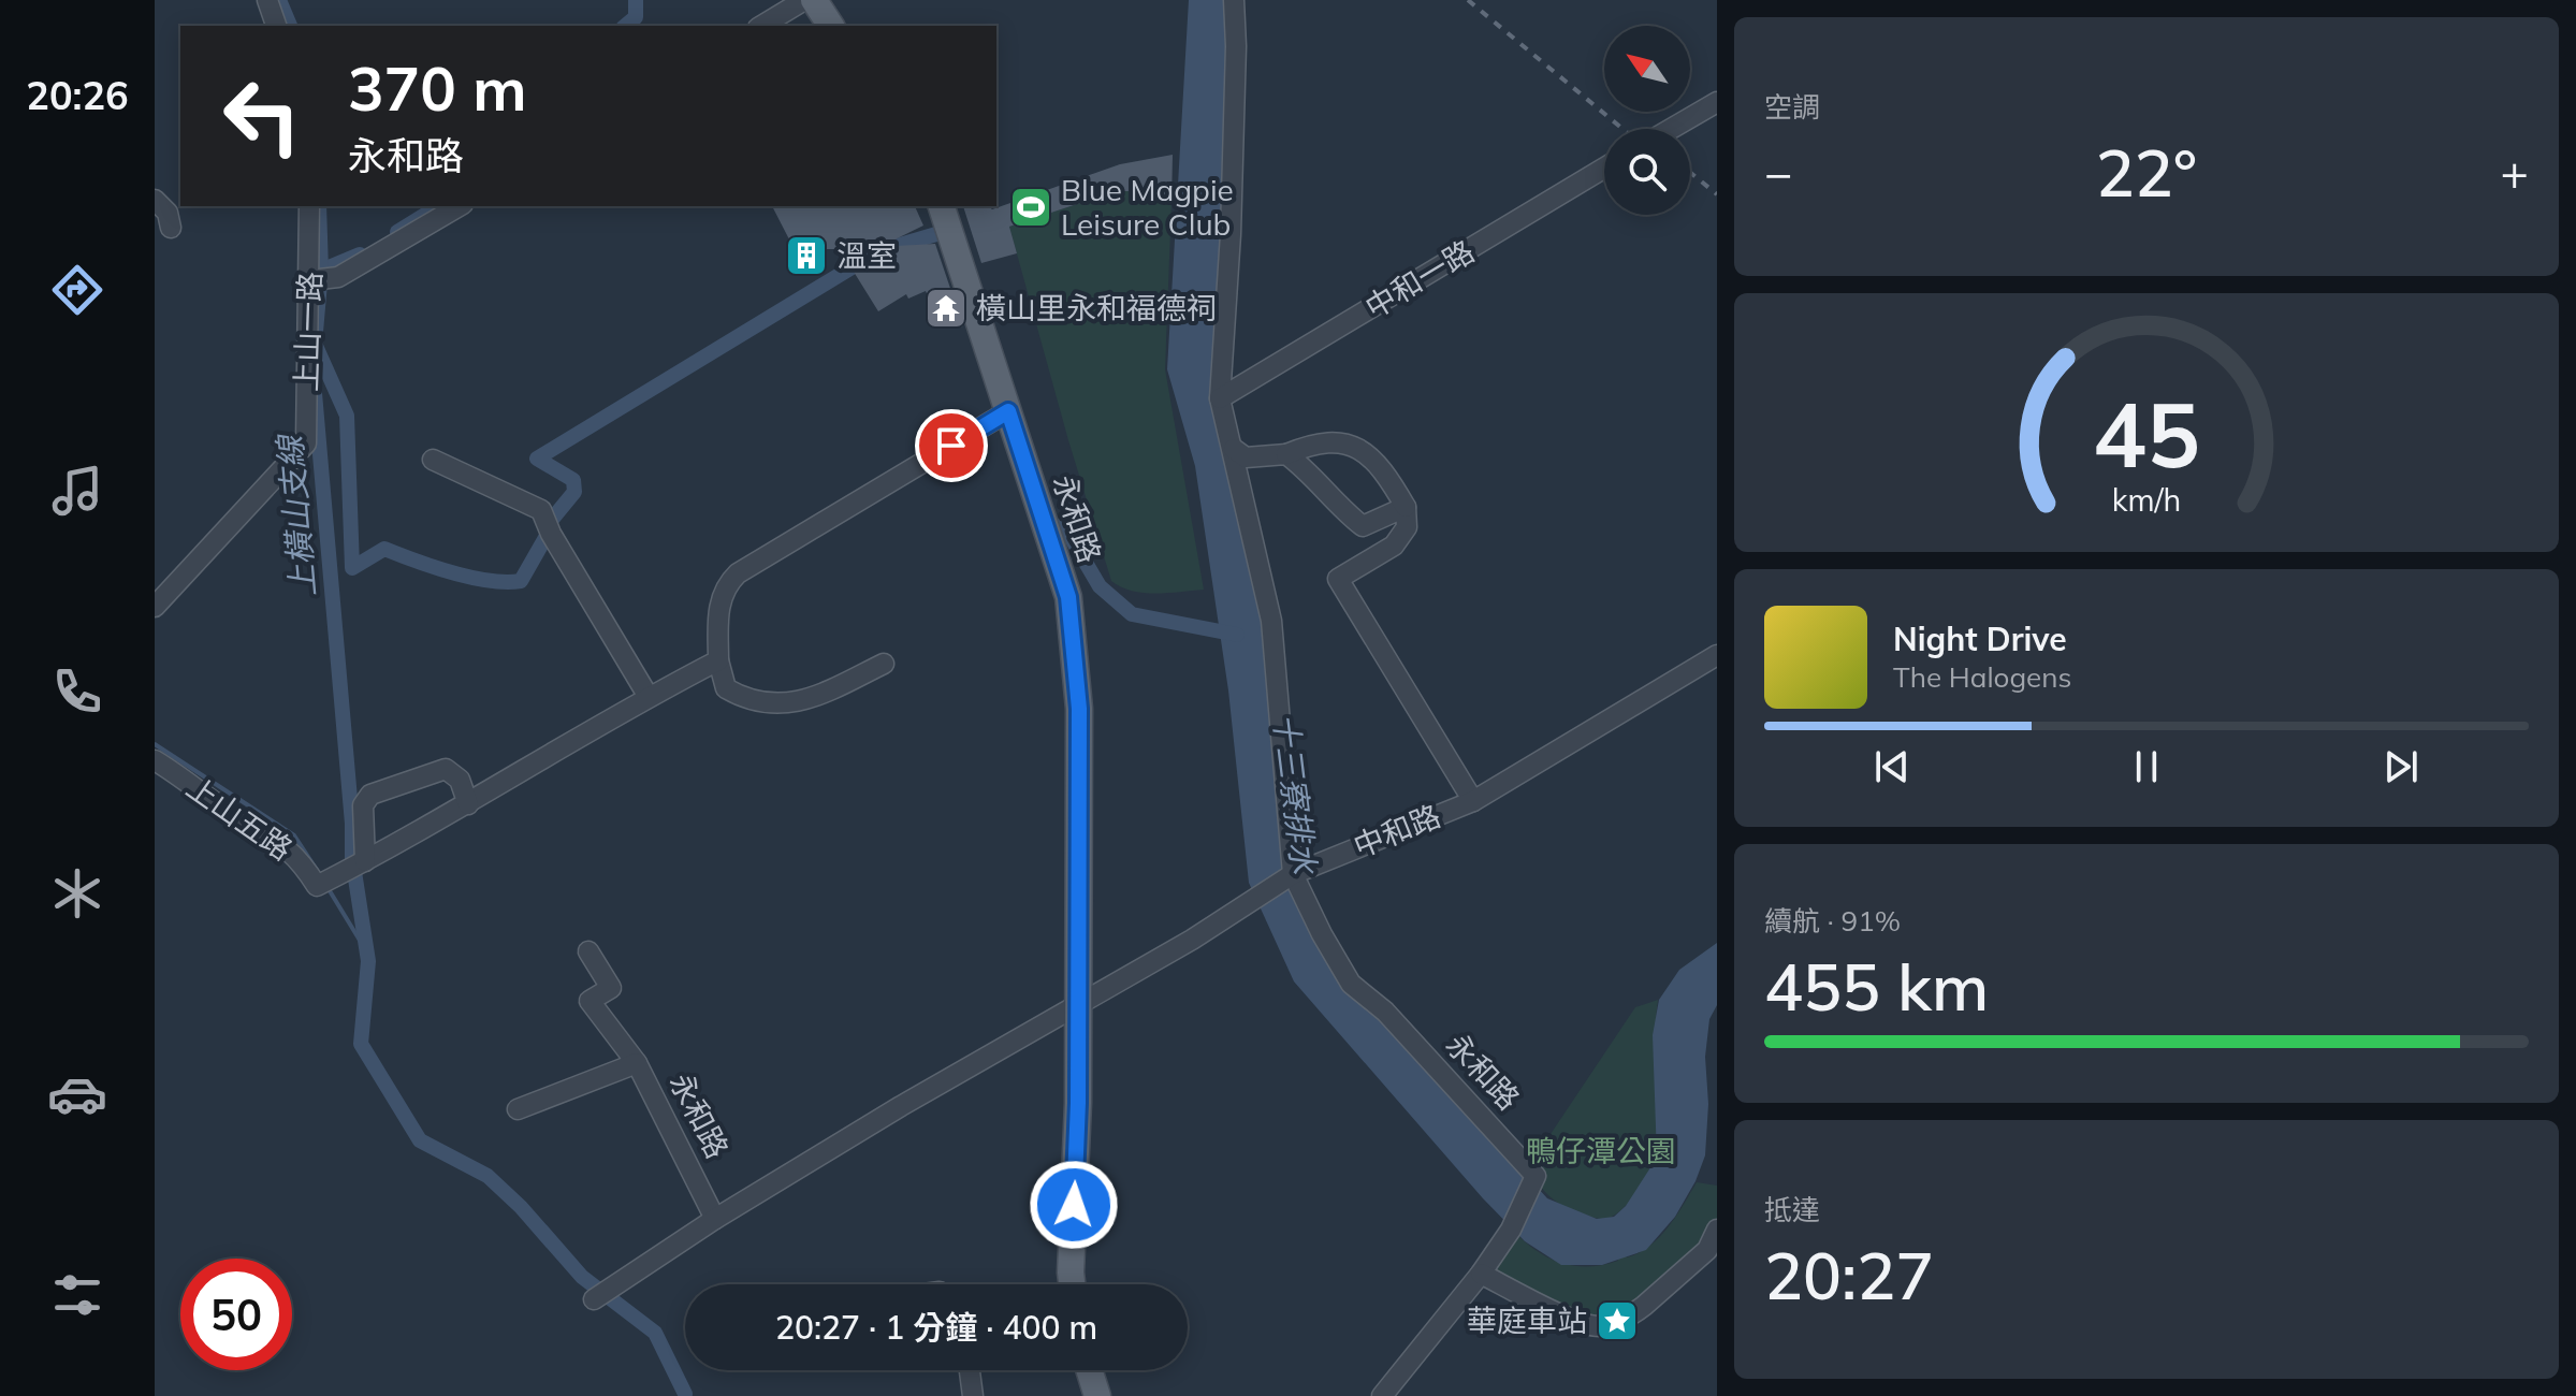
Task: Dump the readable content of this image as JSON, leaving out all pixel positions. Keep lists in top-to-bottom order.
{
  "streets": {
    "main road": ["永和路"],
    "street": [
      "中和一路",
      "上山一路",
      "上山五路",
      "中和路"
    ]
  },
  "crossings": [
    ["永和路", "中和路"]
  ],
  "water": ["上橫山支線", "十三寮排水"],
  "parks": ["鴨仔潭公園"],
  "places": {
    "sports": ["Blue Magpie Leisure Club"],
    "building": ["溫室"],
    "temple": ["橫山里永和福德祠"],
    "place": ["華庭車站"]
  },
  "north": "top left",
  "page": {
    "tabs": "20:26",
    "tile": [
      "空調",
      ["續航 · 91%", "455 km"],
      ["抵達", "20:27"]
    ],
    "turn": ["370 m", "永和路"],
    "heat": ["−", "22°", "+"],
    "song": ["Night Drive", "The Halogens"],
    "limit": "50",
    "trip": "20:27 · 1 分鐘 · 400 m",
    "gauge": ["45", "km/h"]
  }
}
